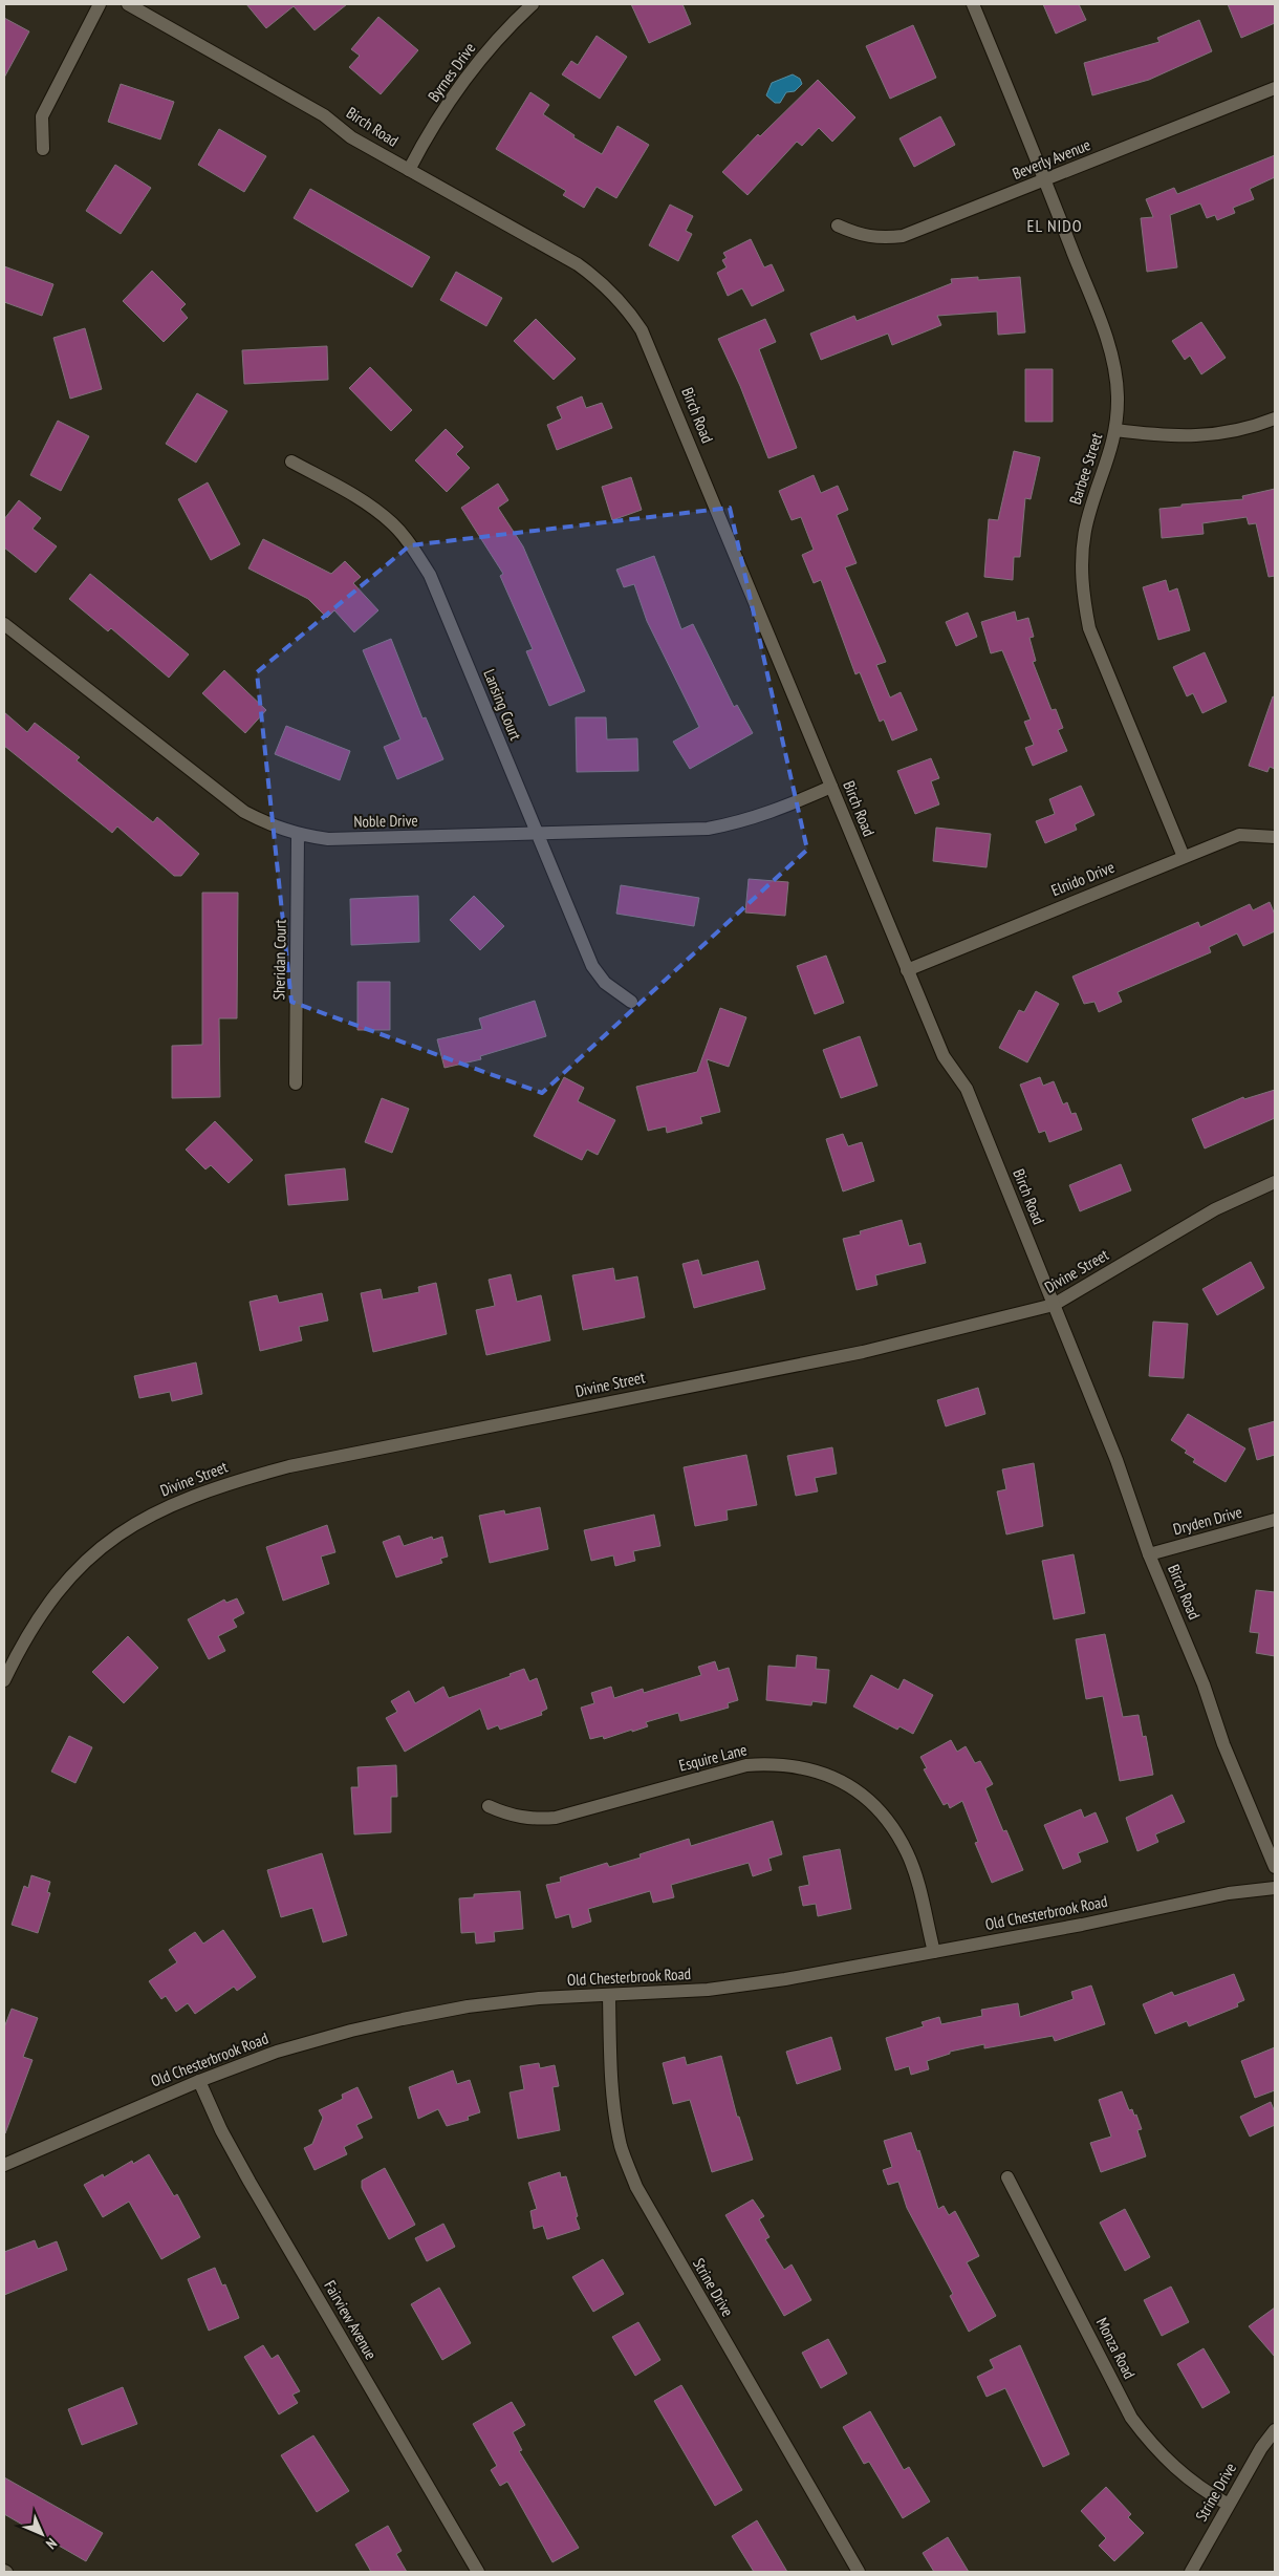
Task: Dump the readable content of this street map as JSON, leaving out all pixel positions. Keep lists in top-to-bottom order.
{
  "streets": {
    "street": [
      "Byrnes Drive",
      "Birch Road",
      "Beverly Avenue",
      "Barbee Street",
      "Lansing Court",
      "Noble Drive",
      "Elnido Drive",
      "Sheridan Court",
      "Divine Street",
      "Dryden Drive",
      "Esquire Lane",
      "Old Chesterbrook Road",
      "Strine Drive",
      "Fairview Avenue",
      "Monza Road"
    ]
  },
  "crossings": [
    ["Byrnes Drive", "Birch Road"],
    ["Birch Road", "Noble Drive"],
    ["Birch Road", "Elnido Drive"],
    ["Birch Road", "Divine Street"],
    ["Birch Road", "Dryden Drive"],
    ["Beverly Avenue", "Barbee Street"],
    ["Barbee Street", "Elnido Drive"],
    ["Lansing Court", "Noble Drive"],
    ["Noble Drive", "Sheridan Court"],
    ["Esquire Lane", "Old Chesterbrook Road"],
    ["Old Chesterbrook Road", "Strine Drive"],
    ["Old Chesterbrook Road", "Fairview Avenue"],
    ["Strine Drive", "Monza Road"]
  ],
  "districts": ["EL NIDO"],
  "north": "bottom right"
}
